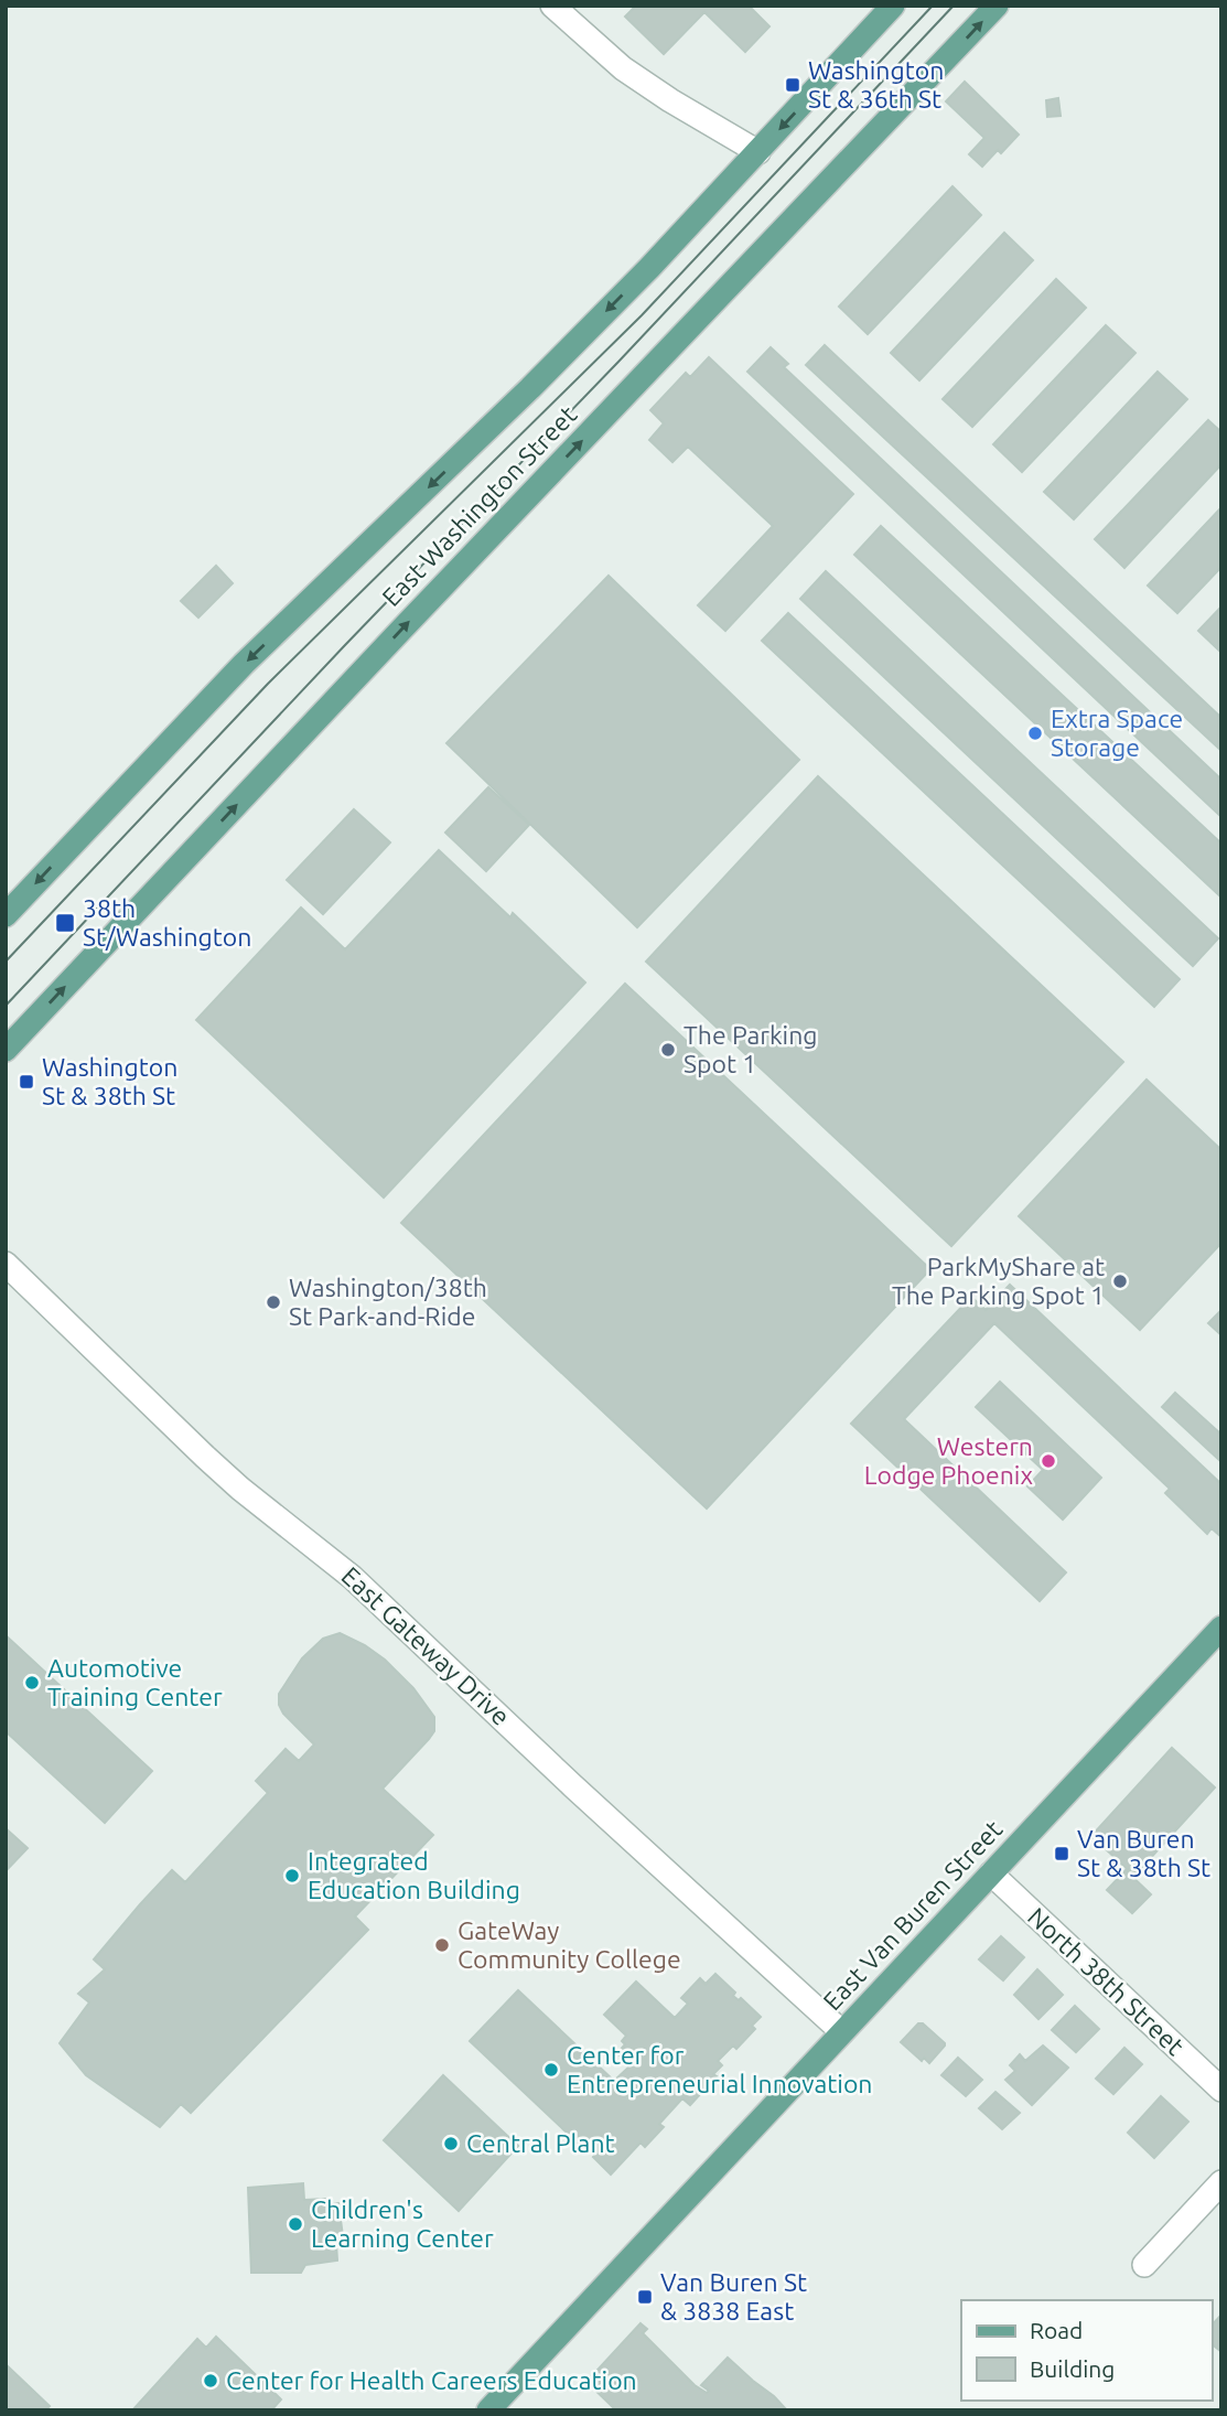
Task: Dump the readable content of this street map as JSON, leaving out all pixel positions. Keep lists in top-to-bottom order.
{
  "streets": {
    "main road": ["East Washington Street", "East Van Buren Street"],
    "street": ["East Gateway Drive", "North 38th Street"]
  },
  "crossings": [
    ["East Gateway Drive", "East Van Buren Street"],
    ["East Van Buren Street", "North 38th Street"]
  ],
  "places": {
    "transit": [
      "Washington St & 36th St",
      "38th St/Washington",
      "Washington St & 38th St",
      "Van Buren St & 38th St",
      "Van Buren St & 3838 East"
    ],
    "other": [
      "Extra Space Storage",
      "The Parking Spot 1",
      "ParkMyShare at The Parking Spot 1",
      "Washington/38th St Park-and-Ride",
      "Western Lodge Phoenix",
      "Automotive Training Center",
      "Integrated Education Building",
      "GateWay Community College",
      "Center for Entrepreneurial Innovation",
      "Central Plant",
      "Children's Learning Center",
      "Center for Health Careers Education"
    ]
  },
  "legend": ["Road", "Building"]
}
